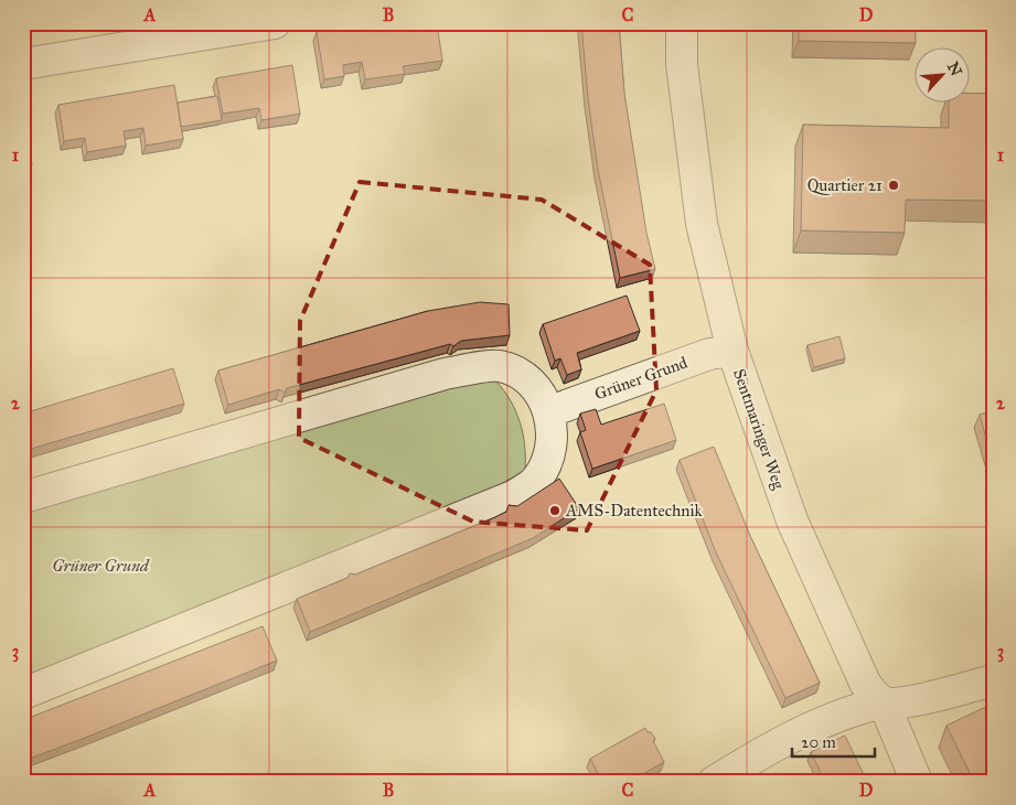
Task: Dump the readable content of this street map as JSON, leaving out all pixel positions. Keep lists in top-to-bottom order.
{
  "streets": {
    "street": ["Grüner Grund", "Sentmaringer Weg"]
  },
  "crossings": [
    ["Grüner Grund", "Sentmaringer Weg"]
  ],
  "parks": ["Grüner Grund"],
  "places": ["Quartier 21", "AMS-Datentechnik"],
  "scale_bar": "20 m",
  "north": "top right",
  "grid": {
    "columns": [
      "A",
      "B",
      "C",
      "D"
    ],
    "rows": ["1", "2", "3"]
  }
}
